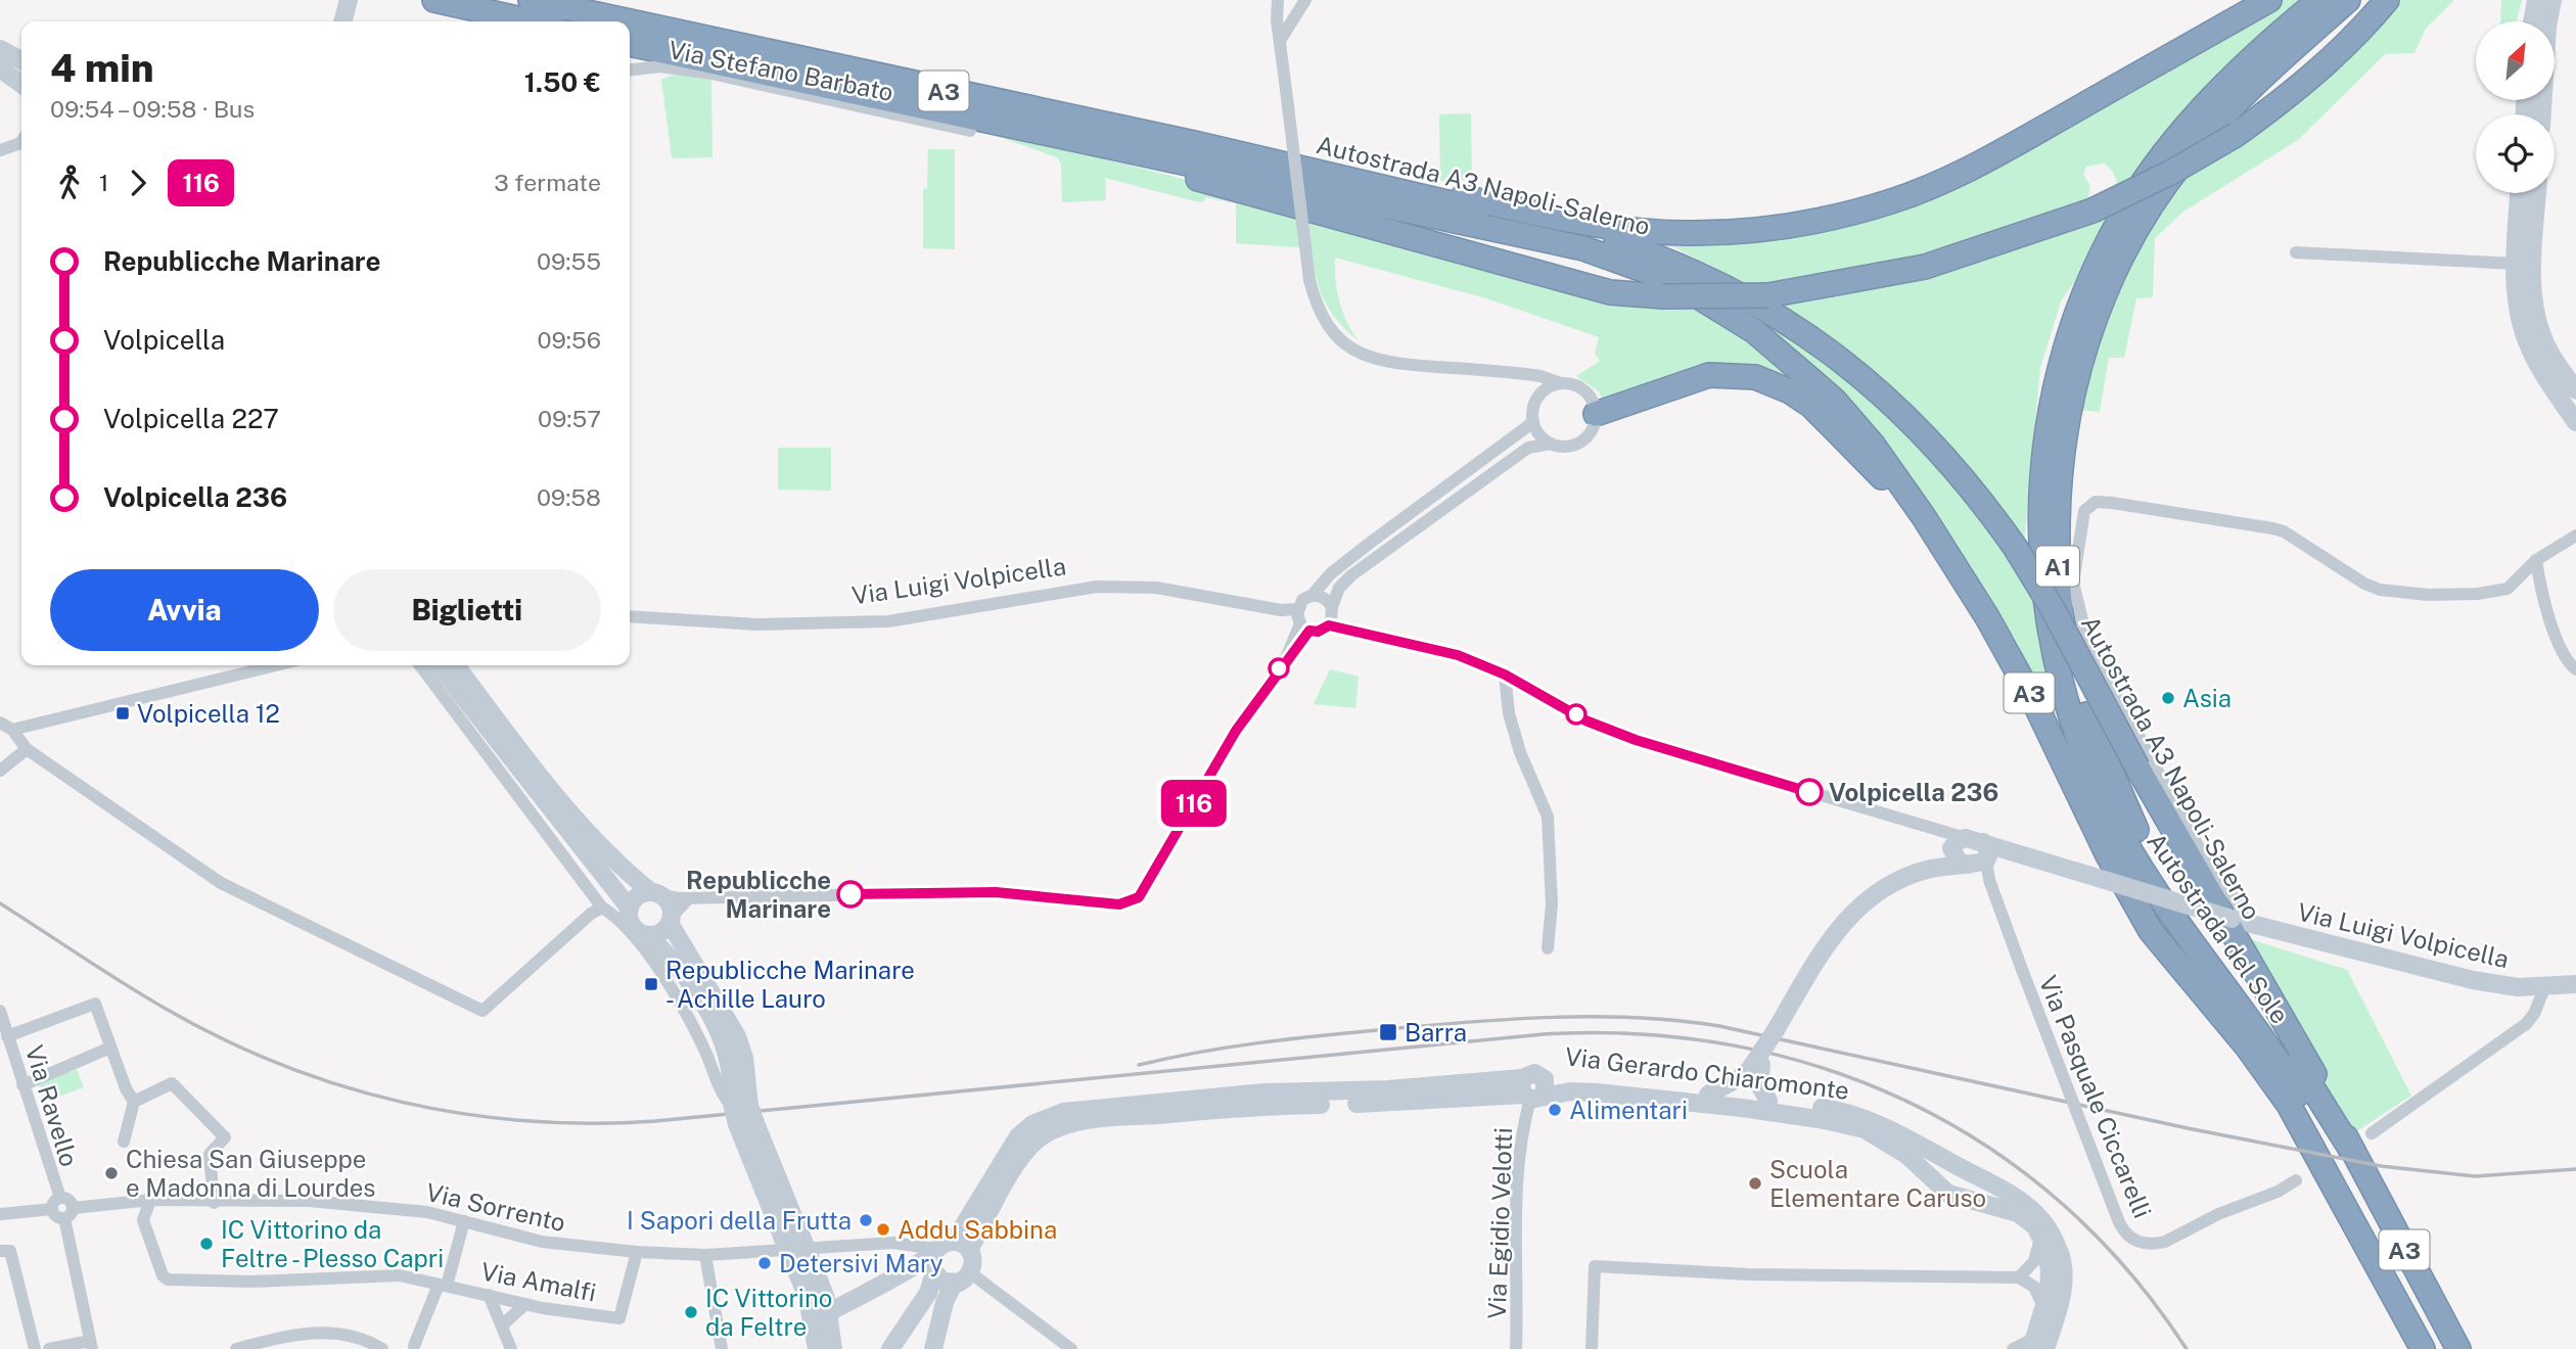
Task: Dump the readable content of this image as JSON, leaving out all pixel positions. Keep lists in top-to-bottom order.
{
  "streets": {
    "highway": [
      "A3",
      "Autostrada A3 Napoli-Salerno",
      "A1",
      "Autostrada del Sole"
    ],
    "street": [
      "Via Stefano Barbato",
      "Via Luigi Volpicella",
      "Via Gerardo Chiaromonte",
      "Via Pasquale Ciccarelli",
      "Via Ravello",
      "Via Sorrento",
      "Via Egidio Velotti",
      "Via Amalfi"
    ]
  },
  "crossings": [
    ["Autostrada A3 Napoli-Salerno", "Autostrada del Sole"],
    ["Via Luigi Volpicella", "Via Pasquale Ciccarelli"],
    ["Via Gerardo Chiaromonte", "Via Sorrento"],
    ["Via Gerardo Chiaromonte", "Via Egidio Velotti"],
    ["Via Ravello", "Via Sorrento"],
    ["Via Sorrento", "Via Amalfi"]
  ],
  "places": {
    "other": [
      "Asia",
      "Volpicella 236",
      "Republicche Marinare",
      "Alimentari",
      "Chiesa San Giuseppe e Madonna di Lourdes",
      "Scuola Elementare Caruso",
      "I Sapori della Frutta",
      "Addu Sabbina",
      "IC Vittorino da Feltre - Plesso Capri",
      "Detersivi Mary",
      "IC Vittorino da Feltre"
    ],
    "transit": ["Volpicella 12", "Republicche Marinare - Achille Lauro", "Barra"]
  },
  "lines": ["bus line 116"],
  "north": "top right",
  "page": {
    "on_map": "116",
    "heading": ["4 min", "09:54 – 09:58 · Bus", "1.50 €"],
    "legs": ["1", "116", "3 fermate"],
    "list": [
      {
        "name": "Republicche Marinare",
        "value": "09:55"
      },
      {
        "name": "Volpicella",
        "value": "09:56"
      },
      {
        "name": "Volpicella 227",
        "value": "09:57"
      },
      {
        "name": "Volpicella 236",
        "value": "09:58"
      }
    ],
    "buttons": ["Avvia", "Biglietti"]
  }
}
